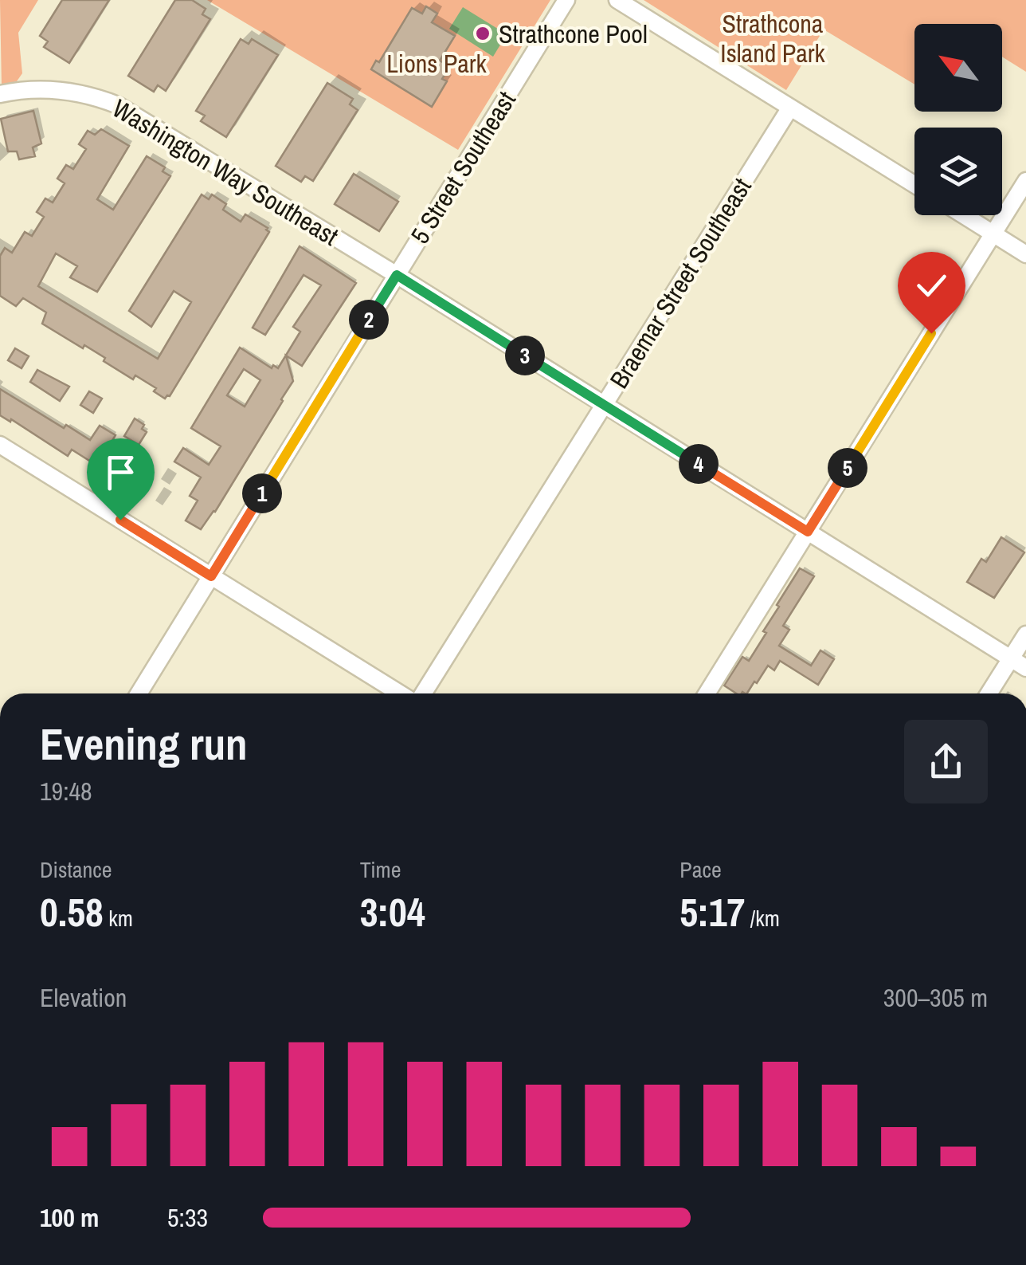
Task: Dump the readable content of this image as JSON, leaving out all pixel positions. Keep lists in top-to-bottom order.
{
  "streets": {
    "street": ["5 Street Southeast", "Washington Way Southeast", "Braemar Street Southeast"]
  },
  "crossings": [
    ["5 Street Southeast", "Washington Way Southeast"],
    ["Washington Way Southeast", "Braemar Street Southeast"]
  ],
  "parks": ["Strathcona Island Park", "Lions Park"],
  "places": ["Strathcone Pool"],
  "north": "top left",
  "page": {
    "pins": [
      "2",
      "3",
      "4",
      "5",
      "1"
    ],
    "heading": ["Evening run", "19:48"],
    "stats": [
      ["Distance", "0.58 km"],
      ["Time", "3:04"],
      ["Pace", "5:17 /km"]
    ],
    "chart": ["Elevation", "300–305 m"],
    "list": [
      {
        "name": "100 m",
        "note": "5:33"
      }
    ]
  }
}
